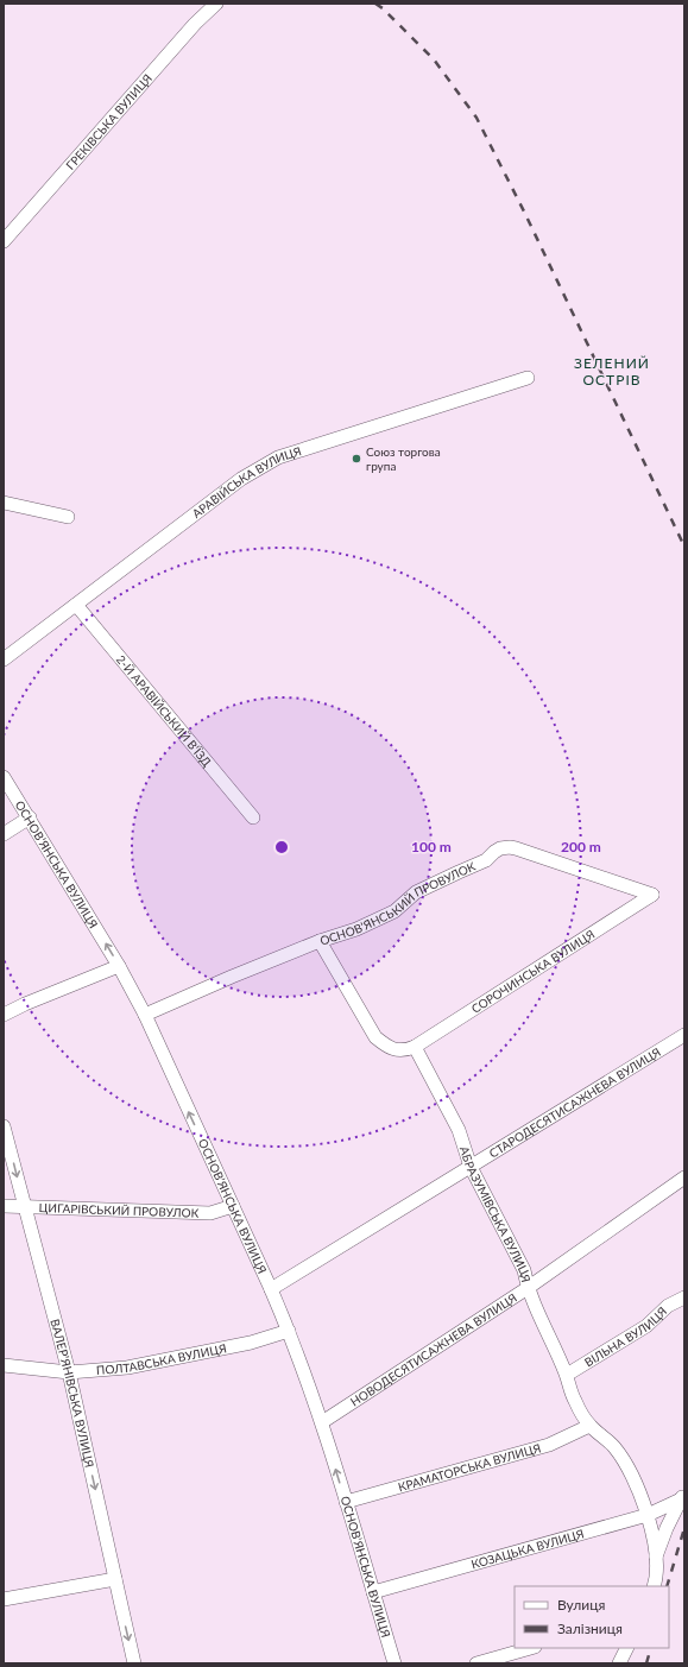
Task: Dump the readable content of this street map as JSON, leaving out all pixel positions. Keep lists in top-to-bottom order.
{
  "streets": {
    "street": [
      "ГРЕКІВСЬКА ВУЛИЦЯ",
      "АРАВІЙСЬКА ВУЛИЦЯ",
      "2-Й АРАВІЙСЬКИЙ В’ЇЗД",
      "ОСНОВ’ЯНСЬКА ВУЛИЦЯ",
      "ОСНОВ’ЯНСЬКИЙ ПРОВУЛОК",
      "СОРОЧИНСЬКА ВУЛИЦЯ",
      "СТАРОДЕСЯТИСАЖНЕВА ВУЛИЦЯ",
      "ЦИГАРІВСЬКИЙ ПРОВУЛОК",
      "АБРАЗУМІВСЬКА ВУЛИЦЯ",
      "ВІЛЬНА ВУЛИЦЯ",
      "НОВОДЕСЯТИСАЖНЕВА ВУЛИЦЯ",
      "ПОЛТАВСЬКА ВУЛИЦЯ",
      "ВАЛЕР’ЯНІВСЬКА ВУЛИЦЯ",
      "КРАМАТОРСЬКА ВУЛИЦЯ",
      "КОЗАЦЬКА ВУЛИЦЯ"
    ]
  },
  "crossings": [
    ["АРАВІЙСЬКА ВУЛИЦЯ", "2-Й АРАВІЙСЬКИЙ В’ЇЗД"],
    ["ОСНОВ’ЯНСЬКА ВУЛИЦЯ", "ОСНОВ’ЯНСЬКИЙ ПРОВУЛОК"],
    ["ОСНОВ’ЯНСЬКА ВУЛИЦЯ", "СТАРОДЕСЯТИСАЖНЕВА ВУЛИЦЯ"],
    ["ОСНОВ’ЯНСЬКА ВУЛИЦЯ", "ЦИГАРІВСЬКИЙ ПРОВУЛОК"],
    ["ОСНОВ’ЯНСЬКА ВУЛИЦЯ", "НОВОДЕСЯТИСАЖНЕВА ВУЛИЦЯ"],
    ["ОСНОВ’ЯНСЬКА ВУЛИЦЯ", "ПОЛТАВСЬКА ВУЛИЦЯ"],
    ["ОСНОВ’ЯНСЬКА ВУЛИЦЯ", "КРАМАТОРСЬКА ВУЛИЦЯ"],
    ["ОСНОВ’ЯНСЬКА ВУЛИЦЯ", "КОЗАЦЬКА ВУЛИЦЯ"],
    ["ОСНОВ’ЯНСЬКИЙ ПРОВУЛОК", "СОРОЧИНСЬКА ВУЛИЦЯ"],
    ["СОРОЧИНСЬКА ВУЛИЦЯ", "АБРАЗУМІВСЬКА ВУЛИЦЯ"],
    ["СТАРОДЕСЯТИСАЖНЕВА ВУЛИЦЯ", "АБРАЗУМІВСЬКА ВУЛИЦЯ"],
    ["ЦИГАРІВСЬКИЙ ПРОВУЛОК", "ВАЛЕР’ЯНІВСЬКА ВУЛИЦЯ"],
    ["АБРАЗУМІВСЬКА ВУЛИЦЯ", "ВІЛЬНА ВУЛИЦЯ"],
    ["АБРАЗУМІВСЬКА ВУЛИЦЯ", "НОВОДЕСЯТИСАЖНЕВА ВУЛИЦЯ"],
    ["АБРАЗУМІВСЬКА ВУЛИЦЯ", "КРАМАТОРСЬКА ВУЛИЦЯ"],
    ["АБРАЗУМІВСЬКА ВУЛИЦЯ", "КОЗАЦЬКА ВУЛИЦЯ"],
    ["ПОЛТАВСЬКА ВУЛИЦЯ", "ВАЛЕР’ЯНІВСЬКА ВУЛИЦЯ"]
  ],
  "one_way": ["ОСНОВ’ЯНСЬКА ВУЛИЦЯ", "ВАЛЕР’ЯНІВСЬКА ВУЛИЦЯ"],
  "districts": ["ЗЕЛЕНИЙ ОСТРІВ"],
  "places": ["Союз торгова група"],
  "legend": ["Вулиця", "Залізниця"],
  "rings": ["100 m", "200 m"]
}
